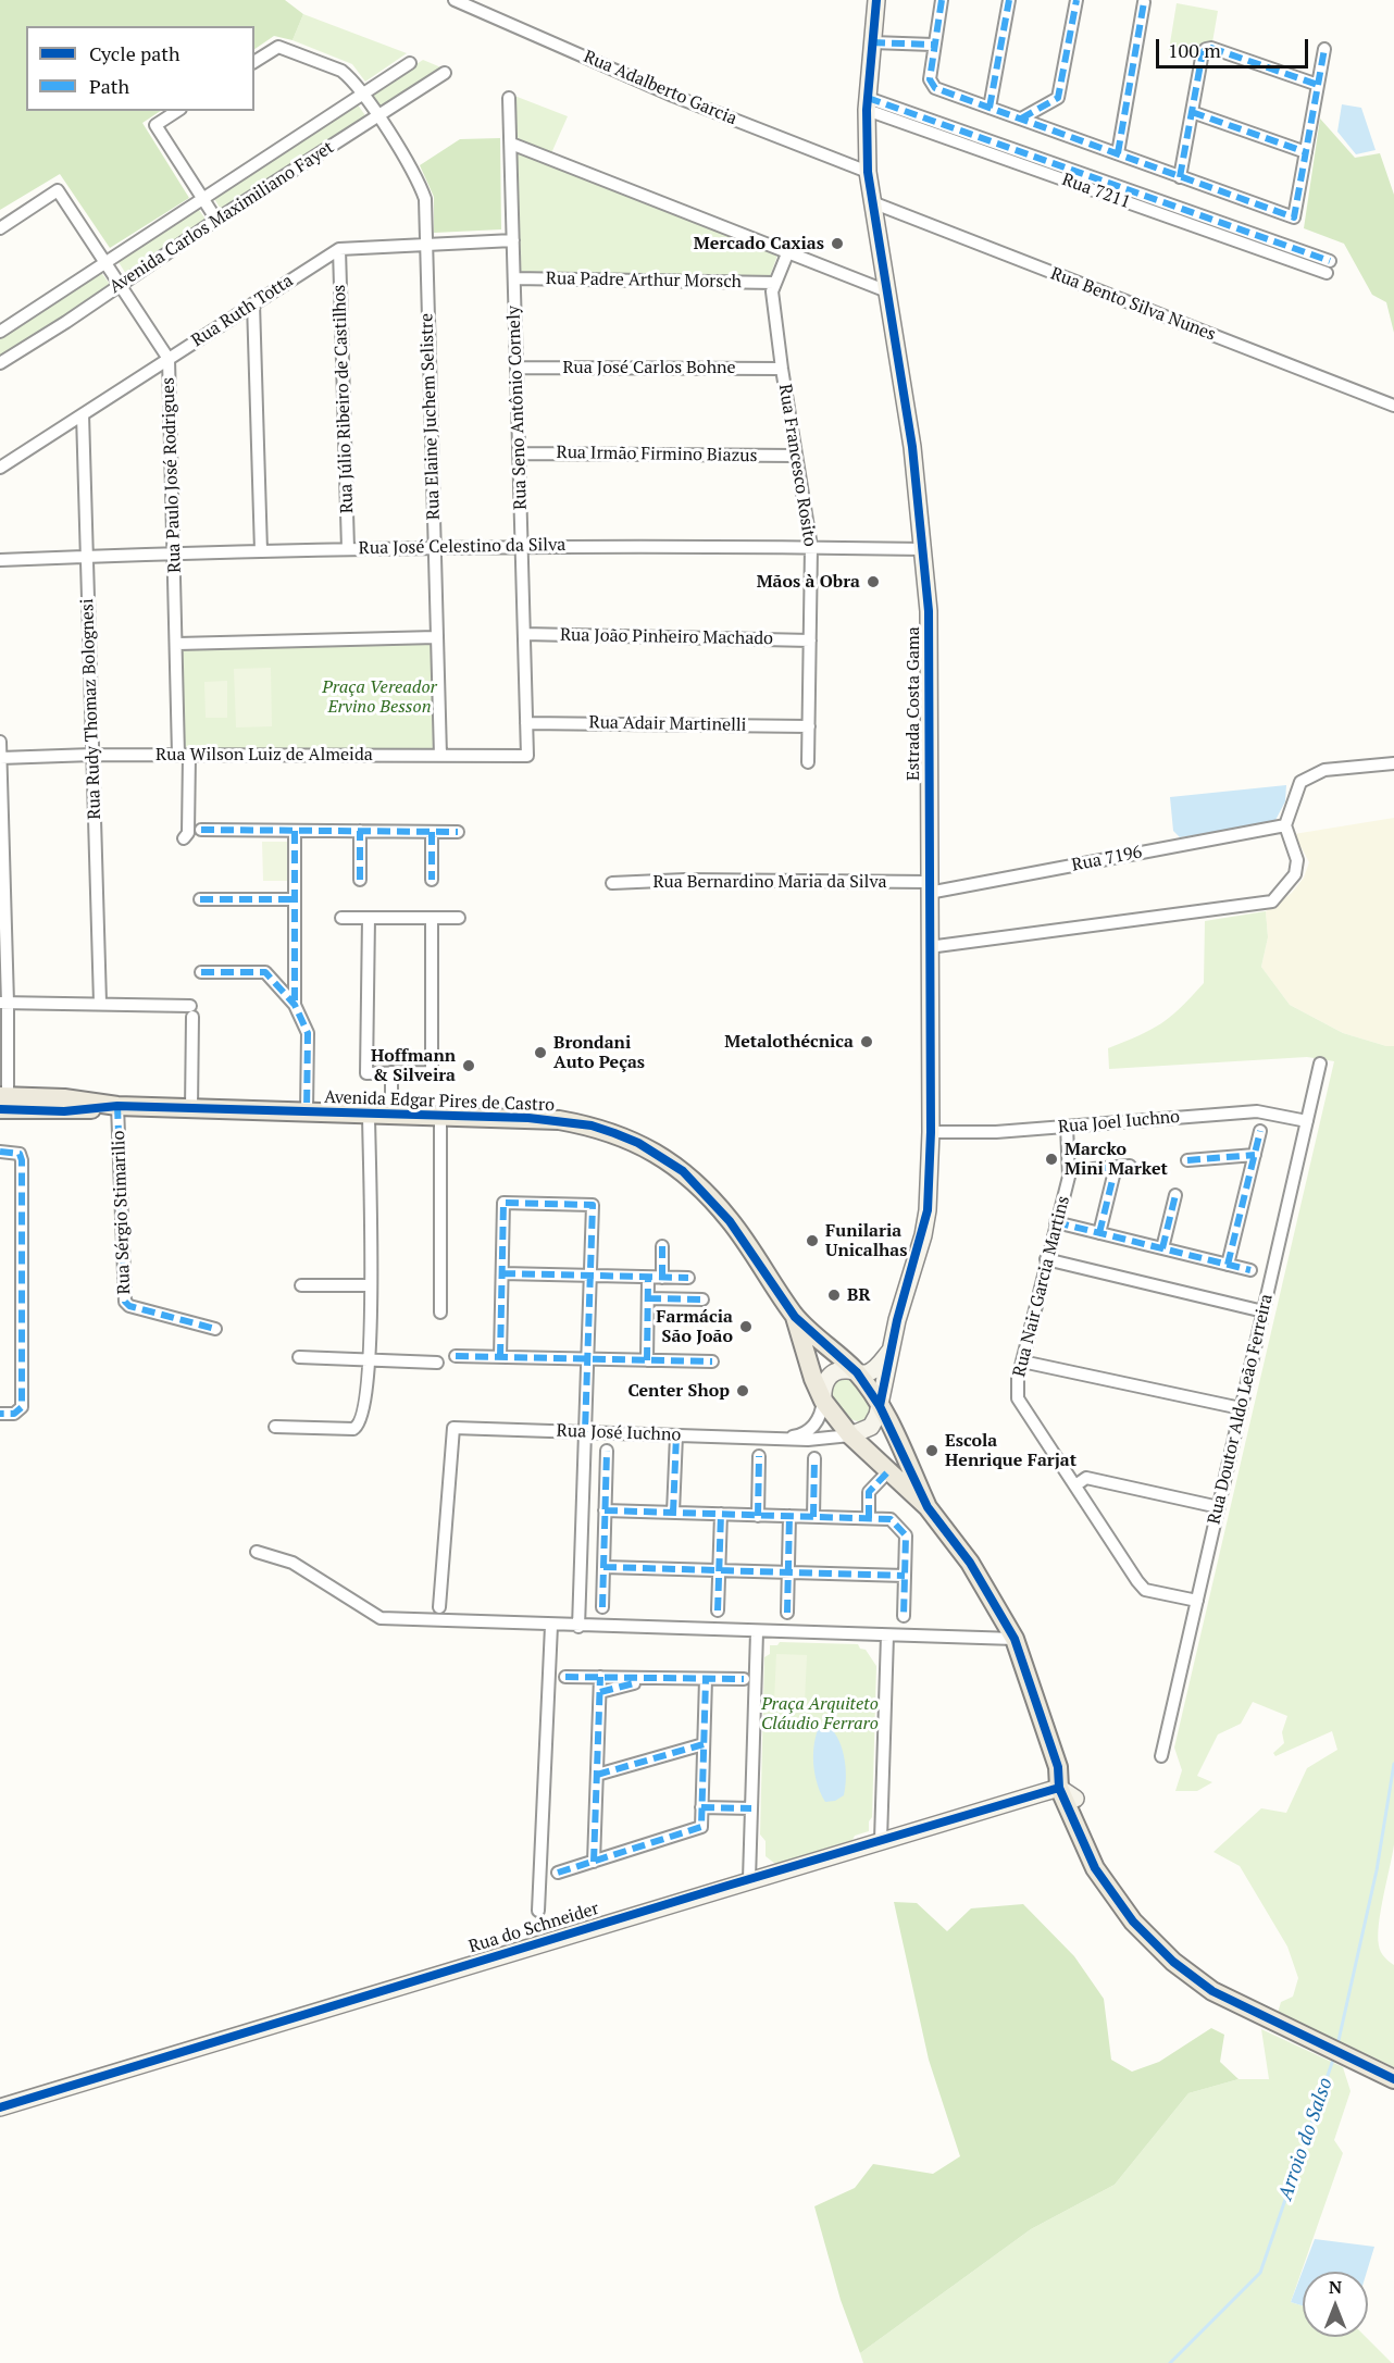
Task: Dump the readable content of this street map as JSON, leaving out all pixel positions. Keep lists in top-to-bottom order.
{
  "streets": {
    "main road": ["Estrada Costa Gama", "Avenida Edgar Pires de Castro", "Rua do Schneider"],
    "street": [
      "Rua Adalberto Garcia",
      "Avenida Carlos Maximiliano Fayet",
      "Rua Padre Arthur Morsch",
      "Rua Bento Silva Nunes",
      "Rua Ruth Totta",
      "Rua José Carlos Bohne",
      "Rua Júlio Ribeiro de Castilhos",
      "Rua Seno Antônio Cornely",
      "Rua Elaine Juchem Selistre",
      "Rua Irmão Firmino Biazus",
      "Rua Francesco Rosito",
      "Rua Paulo José Rodrigues",
      "Rua José Celestino da Silva",
      "Rua João Pinheiro Machado",
      "Rua Rudy Thomaz Bolognesi",
      "Rua Adair Martinelli",
      "Rua Wilson Luiz de Almeida",
      "Rua 7196",
      "Rua Bernardino Maria da Silva",
      "Rua Joel Iuchno",
      "Rua Sérgio Stimarilio",
      "Rua Nair Garcia Martins",
      "Rua Doutor Aldo Leão Ferreira",
      "Rua José Iuchno"
    ]
  },
  "crossings": [
    ["Rua Adalberto Garcia", "Estrada Costa Gama"],
    ["Avenida Carlos Maximiliano Fayet", "Rua Elaine Juchem Selistre"],
    ["Avenida Carlos Maximiliano Fayet", "Rua Paulo José Rodrigues"],
    ["Rua Padre Arthur Morsch", "Rua Seno Antônio Cornely"],
    ["Rua Padre Arthur Morsch", "Rua Francesco Rosito"],
    ["Rua Bento Silva Nunes", "Estrada Costa Gama"],
    ["Rua Ruth Totta", "Rua Júlio Ribeiro de Castilhos"],
    ["Rua Ruth Totta", "Rua Seno Antônio Cornely"],
    ["Rua Ruth Totta", "Rua Elaine Juchem Selistre"],
    ["Rua Ruth Totta", "Rua Paulo José Rodrigues"],
    ["Rua Ruth Totta", "Rua Rudy Thomaz Bolognesi"],
    ["Rua José Carlos Bohne", "Rua Seno Antônio Cornely"],
    ["Rua José Carlos Bohne", "Rua Francesco Rosito"],
    ["Rua Júlio Ribeiro de Castilhos", "Rua José Celestino da Silva"],
    ["Rua Seno Antônio Cornely", "Rua Irmão Firmino Biazus"],
    ["Rua Seno Antônio Cornely", "Rua José Celestino da Silva"],
    ["Rua Seno Antônio Cornely", "Rua João Pinheiro Machado"],
    ["Rua Seno Antônio Cornely", "Rua Adair Martinelli"],
    ["Rua Seno Antônio Cornely", "Rua Wilson Luiz de Almeida"],
    ["Rua Elaine Juchem Selistre", "Rua José Celestino da Silva"],
    ["Rua Elaine Juchem Selistre", "Rua Wilson Luiz de Almeida"],
    ["Rua Irmão Firmino Biazus", "Rua Francesco Rosito"],
    ["Rua Francesco Rosito", "Rua José Celestino da Silva"],
    ["Rua Francesco Rosito", "Rua João Pinheiro Machado"],
    ["Rua Francesco Rosito", "Rua Adair Martinelli"],
    ["Rua Paulo José Rodrigues", "Rua José Celestino da Silva"],
    ["Rua Paulo José Rodrigues", "Rua Wilson Luiz de Almeida"],
    ["Rua José Celestino da Silva", "Estrada Costa Gama"],
    ["Rua José Celestino da Silva", "Rua Rudy Thomaz Bolognesi"],
    ["Estrada Costa Gama", "Rua 7196"],
    ["Estrada Costa Gama", "Rua Bernardino Maria da Silva"],
    ["Estrada Costa Gama", "Avenida Edgar Pires de Castro"],
    ["Estrada Costa Gama", "Rua Joel Iuchno"],
    ["Estrada Costa Gama", "Rua José Iuchno"],
    ["Rua Rudy Thomaz Bolognesi", "Rua Wilson Luiz de Almeida"],
    ["Rua 7196", "Rua Bernardino Maria da Silva"],
    ["Avenida Edgar Pires de Castro", "Rua Sérgio Stimarilio"],
    ["Avenida Edgar Pires de Castro", "Rua José Iuchno"],
    ["Avenida Edgar Pires de Castro", "Rua do Schneider"],
    ["Rua Joel Iuchno", "Rua Nair Garcia Martins"],
    ["Rua Joel Iuchno", "Rua Doutor Aldo Leão Ferreira"],
    ["Rua Nair Garcia Martins", "Rua Doutor Aldo Leão Ferreira"]
  ],
  "water": ["Arroio do Salso"],
  "parks": ["Praça Vereador Ervino Besson", "Praça Arquiteto Cláudio Ferraro"],
  "places": [
    "Mercado Caxias",
    "Mãos à Obra",
    "Metalothécnica",
    "Brondani Auto Peças",
    "Hoffmann & Silveira",
    "Marcko Mini Market",
    "Funilaria Unicalhas",
    "BR",
    "Farmácia São João",
    "Center Shop",
    "Escola Henrique Farjat"
  ],
  "legend": ["Cycle path", "Path"],
  "scale_bar": "100 m",
  "north": "top"
}
